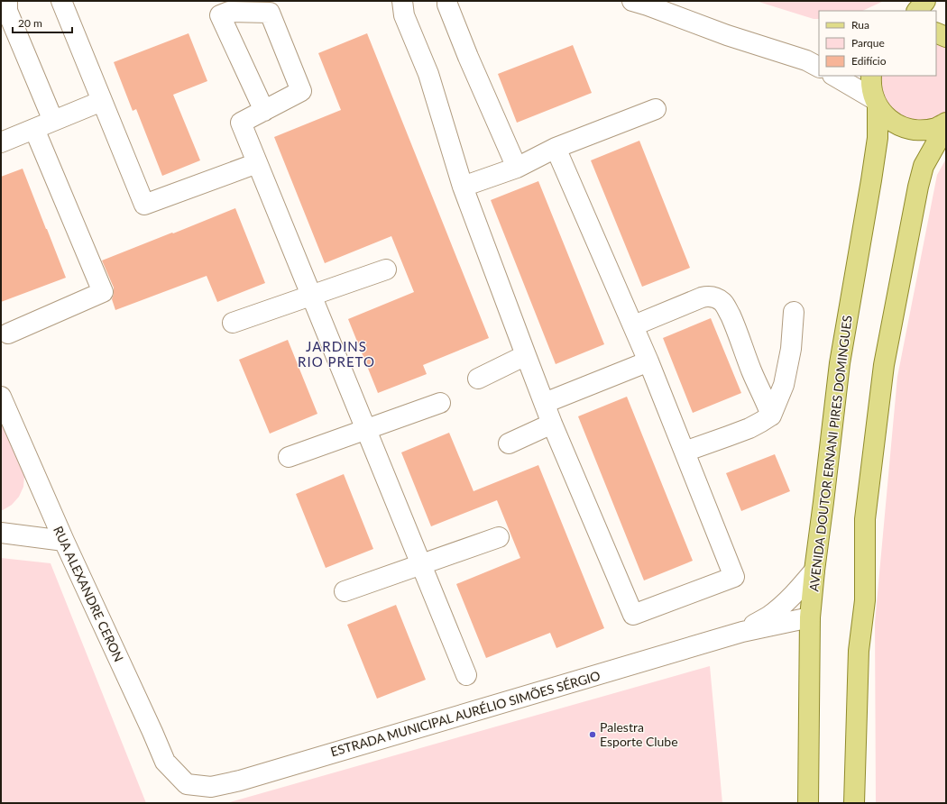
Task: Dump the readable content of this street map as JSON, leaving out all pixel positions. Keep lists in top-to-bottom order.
{
  "streets": {
    "main road": ["AVENIDA DOUTOR ERNANI PIRES DOMINGUES"],
    "street": ["RUA ALEXANDRE CERON", "ESTRADA MUNICIPAL AURÉLIO SIMÕES SÉRGIO"]
  },
  "crossings": [
    ["AVENIDA DOUTOR ERNANI PIRES DOMINGUES", "ESTRADA MUNICIPAL AURÉLIO SIMÕES SÉRGIO"],
    ["RUA ALEXANDRE CERON", "ESTRADA MUNICIPAL AURÉLIO SIMÕES SÉRGIO"]
  ],
  "districts": ["JARDINS RIO PRETO"],
  "places": ["Palestra Esporte Clube"],
  "legend": ["Rua", "Parque", "Edifício"],
  "scale_bar": "20 m"
}
